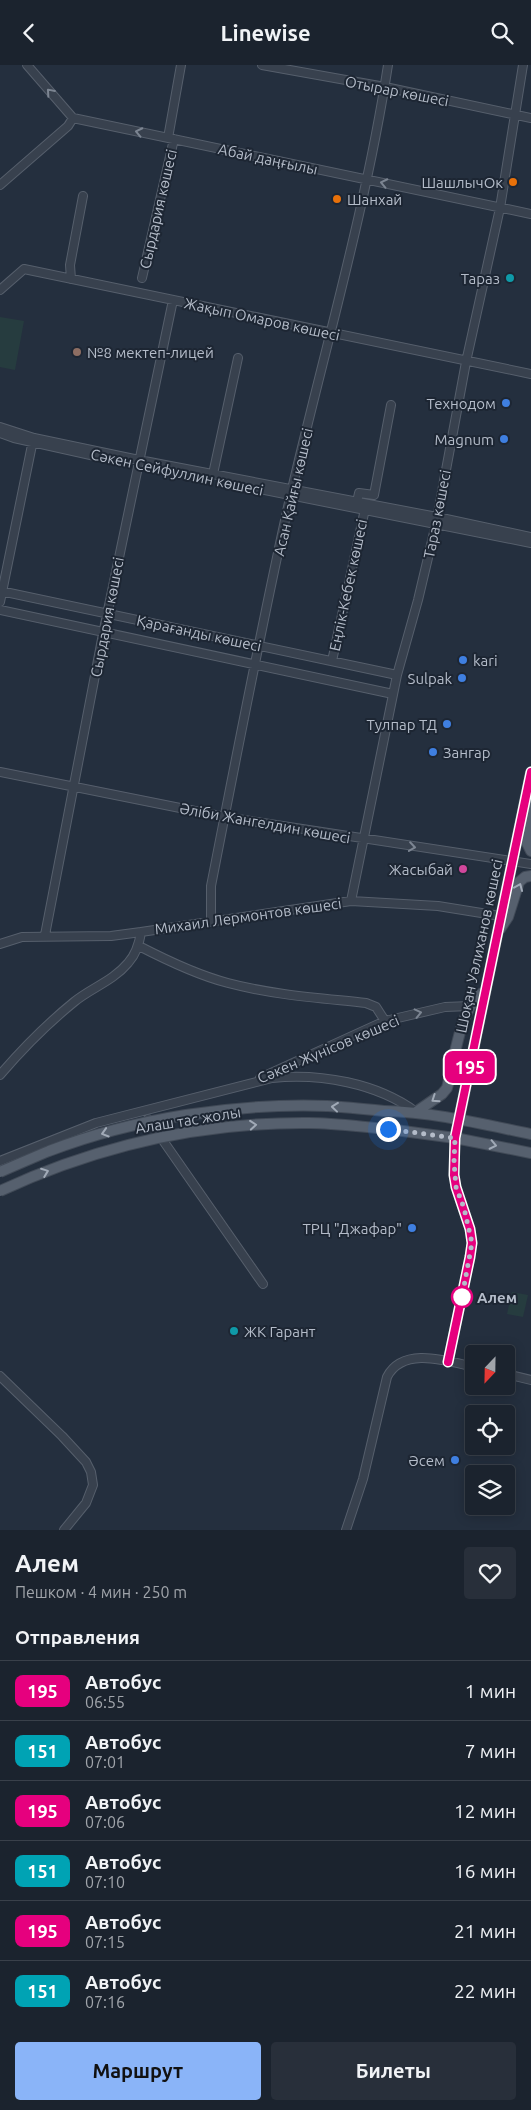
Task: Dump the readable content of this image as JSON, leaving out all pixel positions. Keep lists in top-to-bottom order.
{
  "streets": {
    "main road": ["Шоқан Уәлиханов көшесі", "Алаш тас жолы"],
    "street": [
      "Отырар көшесі",
      "Абай даңғылы",
      "Сырдария көшесі",
      "Жақып Омаров көшесі",
      "Сәкен Сейфуллин көшесі",
      "Асан Қайғы көшесі",
      "Тараз көшесі",
      "Еңлік-Кебек көшесі",
      "Қарағанды көшесі",
      "Әліби Жангелдин көшесі",
      "Михаил Лермонтов көшесі",
      "Сәкен Жүнісов көшесі"
    ]
  },
  "crossings": [
    ["Отырар көшесі", "Асан Қайғы көшесі"],
    ["Отырар көшесі", "Тараз көшесі"],
    ["Абай даңғылы", "Сырдария көшесі"],
    ["Абай даңғылы", "Асан Қайғы көшесі"],
    ["Абай даңғылы", "Тараз көшесі"],
    ["Сырдария көшесі", "Жақып Омаров көшесі"],
    ["Сырдария көшесі", "Сәкен Сейфуллин көшесі"],
    ["Сырдария көшесі", "Қарағанды көшесі"],
    ["Сырдария көшесі", "Әліби Жангелдин көшесі"],
    ["Жақып Омаров көшесі", "Асан Қайғы көшесі"],
    ["Жақып Омаров көшесі", "Тараз көшесі"],
    ["Сәкен Сейфуллин көшесі", "Асан Қайғы көшесі"],
    ["Сәкен Сейфуллин көшесі", "Тараз көшесі"],
    ["Сәкен Сейфуллин көшесі", "Еңлік-Кебек көшесі"],
    ["Асан Қайғы көшесі", "Қарағанды көшесі"],
    ["Асан Қайғы көшесі", "Әліби Жангелдин көшесі"],
    ["Асан Қайғы көшесі", "Михаил Лермонтов көшесі"],
    ["Тараз көшесі", "Қарағанды көшесі"],
    ["Тараз көшесі", "Әліби Жангелдин көшесі"],
    ["Тараз көшесі", "Михаил Лермонтов көшесі"],
    ["Еңлік-Кебек көшесі", "Қарағанды көшесі"],
    ["Әліби Жангелдин көшесі", "Шоқан Уәлиханов көшесі"],
    ["Михаил Лермонтов көшесі", "Шоқан Уәлиханов көшесі"],
    ["Шоқан Уәлиханов көшесі", "Алаш тас жолы"]
  ],
  "one_way": ["Абай даңғылы", "Сәкен Жүнісов көшесі"],
  "places": [
    "ШашлычОк",
    "Шанхай",
    "Тараз",
    "№8 мектеп-лицей",
    "Технодом",
    "Magnum",
    "kari",
    "Sulpak",
    "Тулпар ТД",
    "Зангар",
    "Жасыбай",
    "ТРЦ \"Джафар\"",
    "Алем",
    "ЖК Гарант",
    "Әсем"
  ],
  "lines": ["bus line 195"],
  "north": "bottom",
  "page": {
    "header": "Linewise",
    "on_map": "195",
    "heading": [
      ["Алем", "Пешком · 4 мин · 250 m"],
      "Отправления"
    ],
    "list": [
      {
        "mark": "195",
        "name": "Автобус",
        "note": "06:55",
        "value": "1 мин"
      },
      {
        "mark": "151",
        "name": "Автобус",
        "note": "07:01",
        "value": "7 мин"
      },
      {
        "mark": "195",
        "name": "Автобус",
        "note": "07:06",
        "value": "12 мин"
      },
      {
        "mark": "151",
        "name": "Автобус",
        "note": "07:10",
        "value": "16 мин"
      },
      {
        "mark": "195",
        "name": "Автобус",
        "note": "07:15",
        "value": "21 мин"
      },
      {
        "mark": "151",
        "name": "Автобус",
        "note": "07:16",
        "value": "22 мин"
      }
    ],
    "buttons": ["Маршрут", "Билеты"]
  }
}
